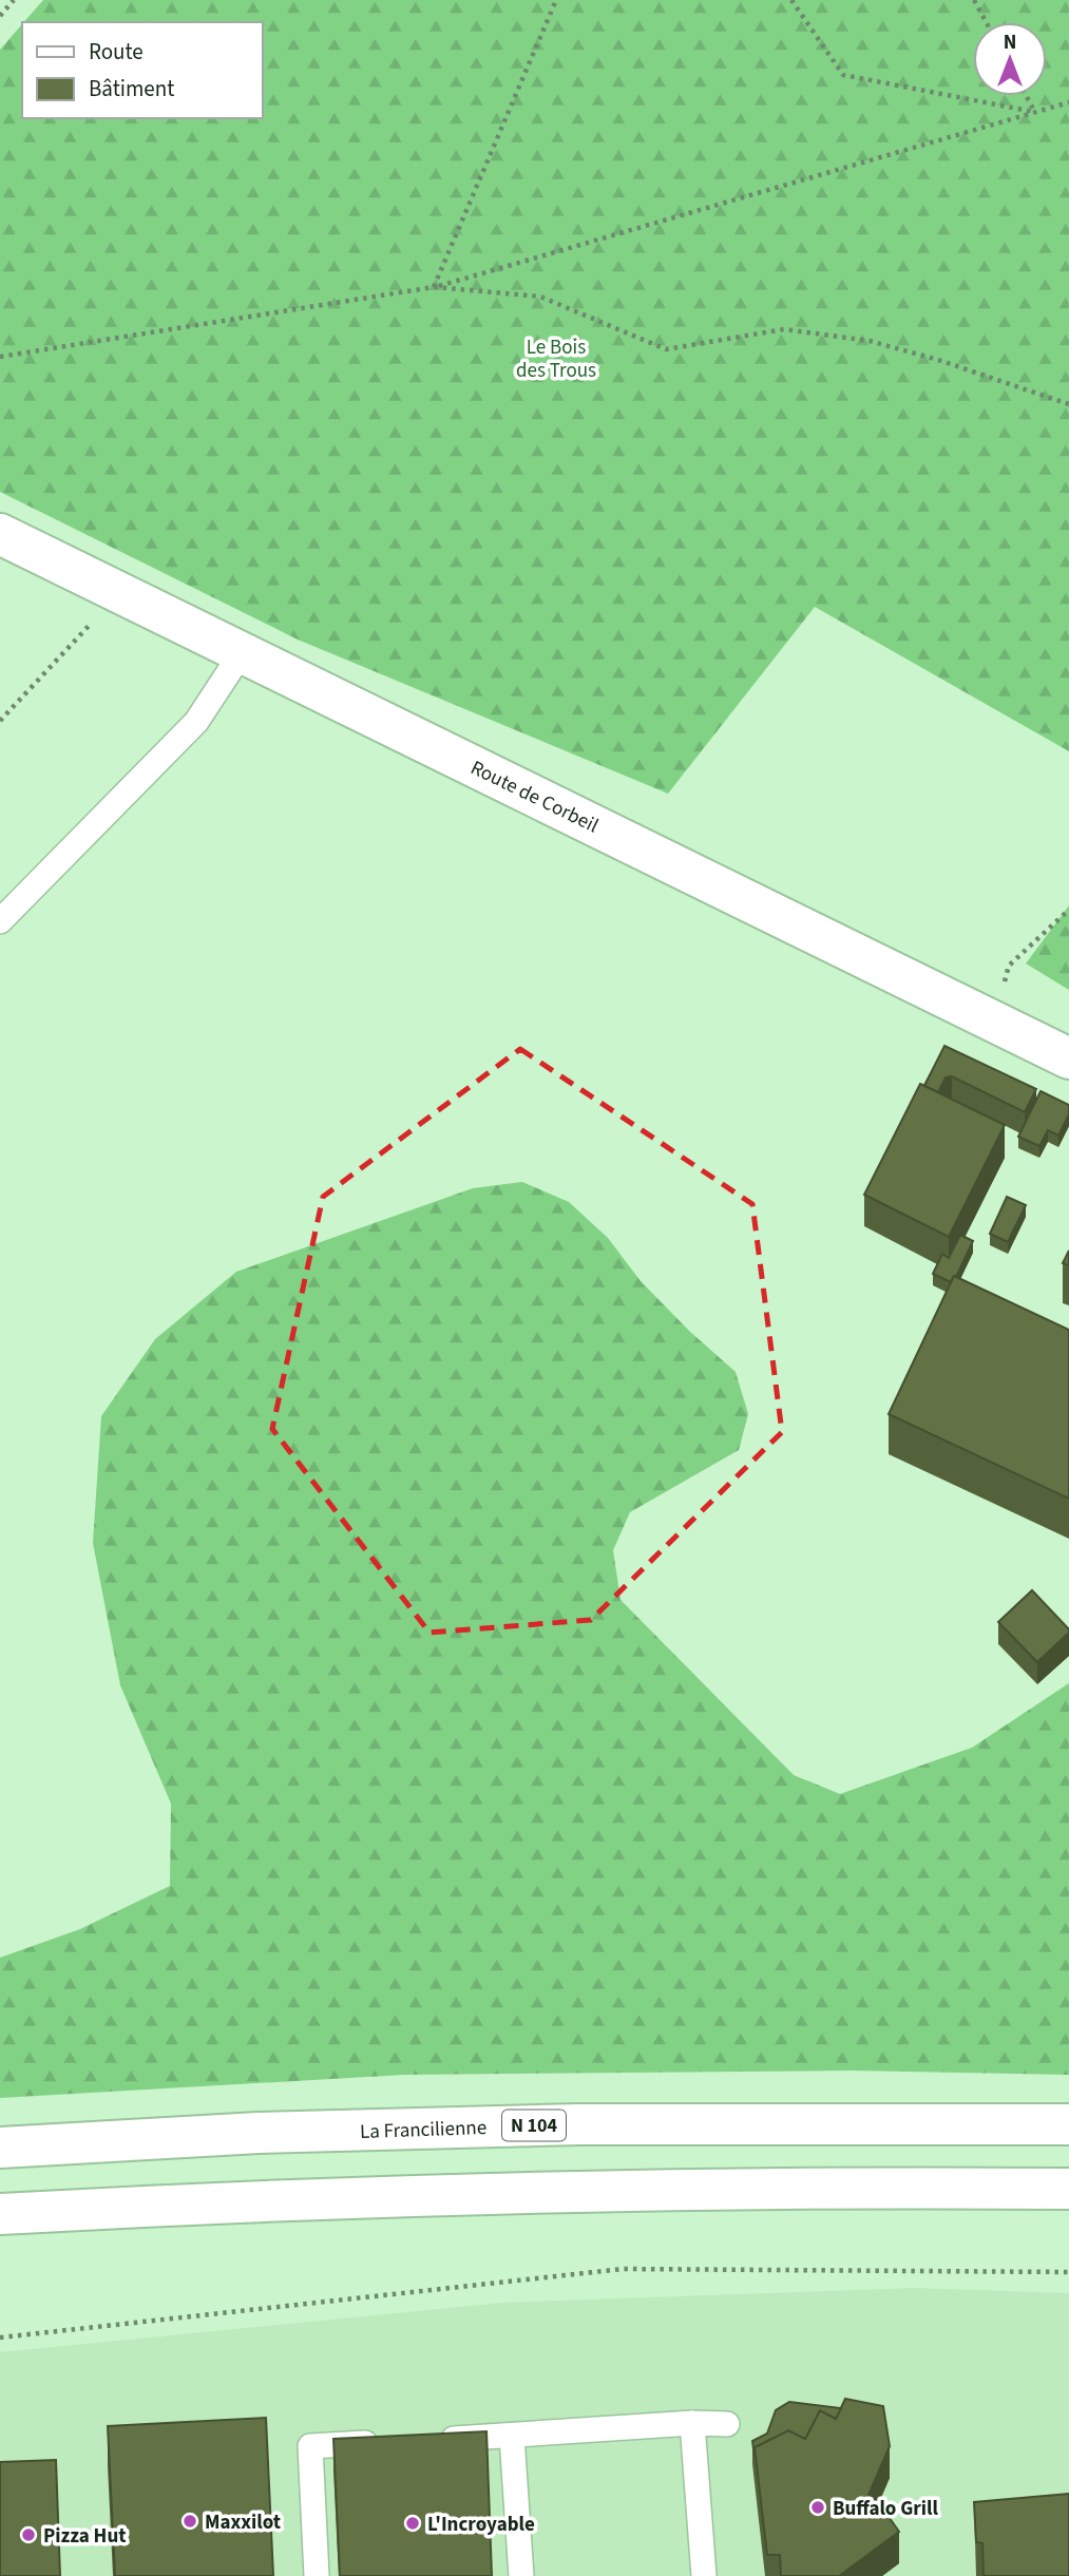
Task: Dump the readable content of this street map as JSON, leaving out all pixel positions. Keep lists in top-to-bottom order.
{
  "streets": {
    "main road": ["Route de Corbeil", "N 104", "La Francilienne"]
  },
  "parks": ["Le Bois des Trous"],
  "places": [
    "Buffalo Grill",
    "Maxxilot",
    "L'Incroyable",
    "Pizza Hut"
  ],
  "legend": ["Route", "Bâtiment"],
  "north": "top"
}
